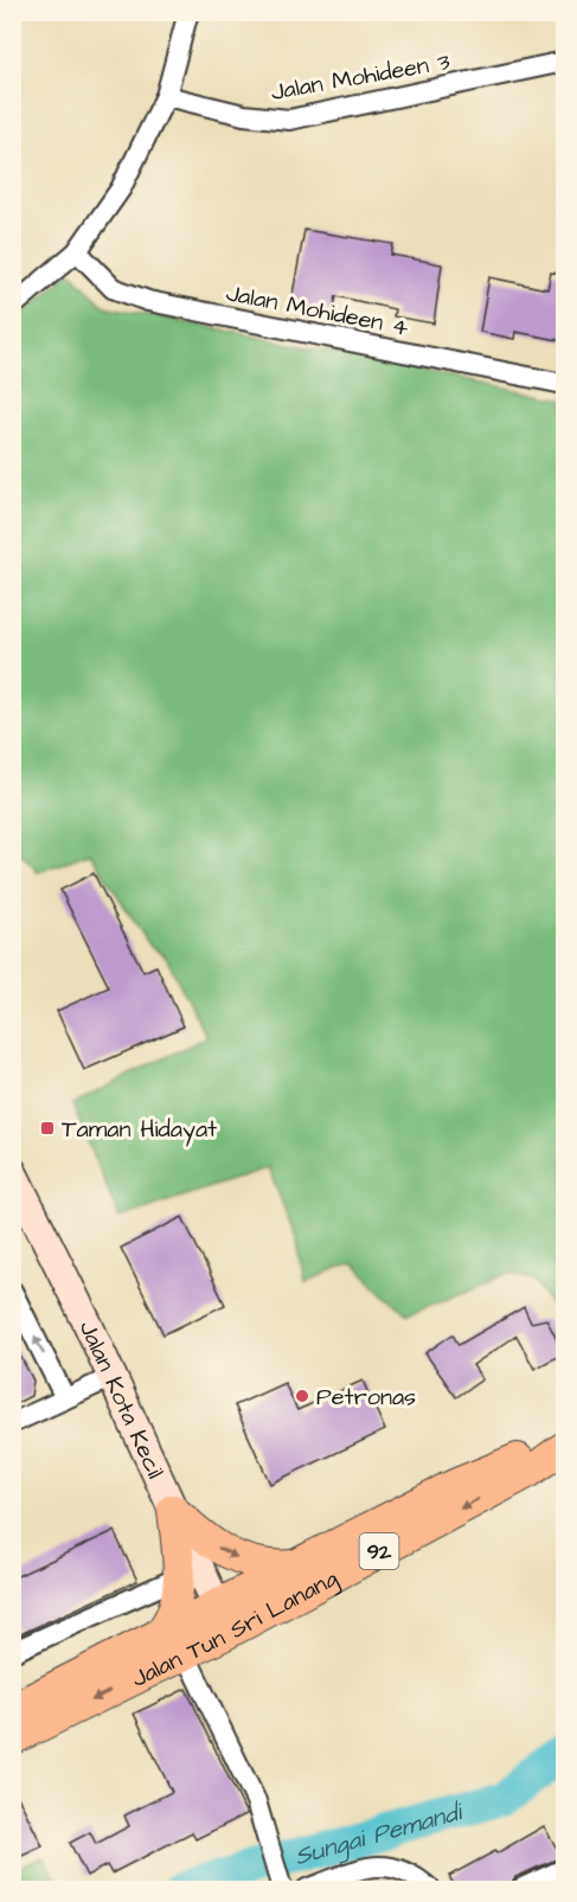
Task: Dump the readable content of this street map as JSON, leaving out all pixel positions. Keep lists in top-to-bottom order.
{
  "streets": {
    "main road": ["92", "Jalan Tun Sri Lanang"],
    "street": ["Jalan Mohideen 3", "Jalan Mohideen 4", "Jalan Kota Kecil"]
  },
  "crossings": [
    ["Jalan Kota Kecil", "Jalan Tun Sri Lanang"]
  ],
  "water": ["Sungai Pemandi"],
  "places": {
    "transit": ["Taman Hidayat"],
    "other": ["Petronas"]
  }
}
